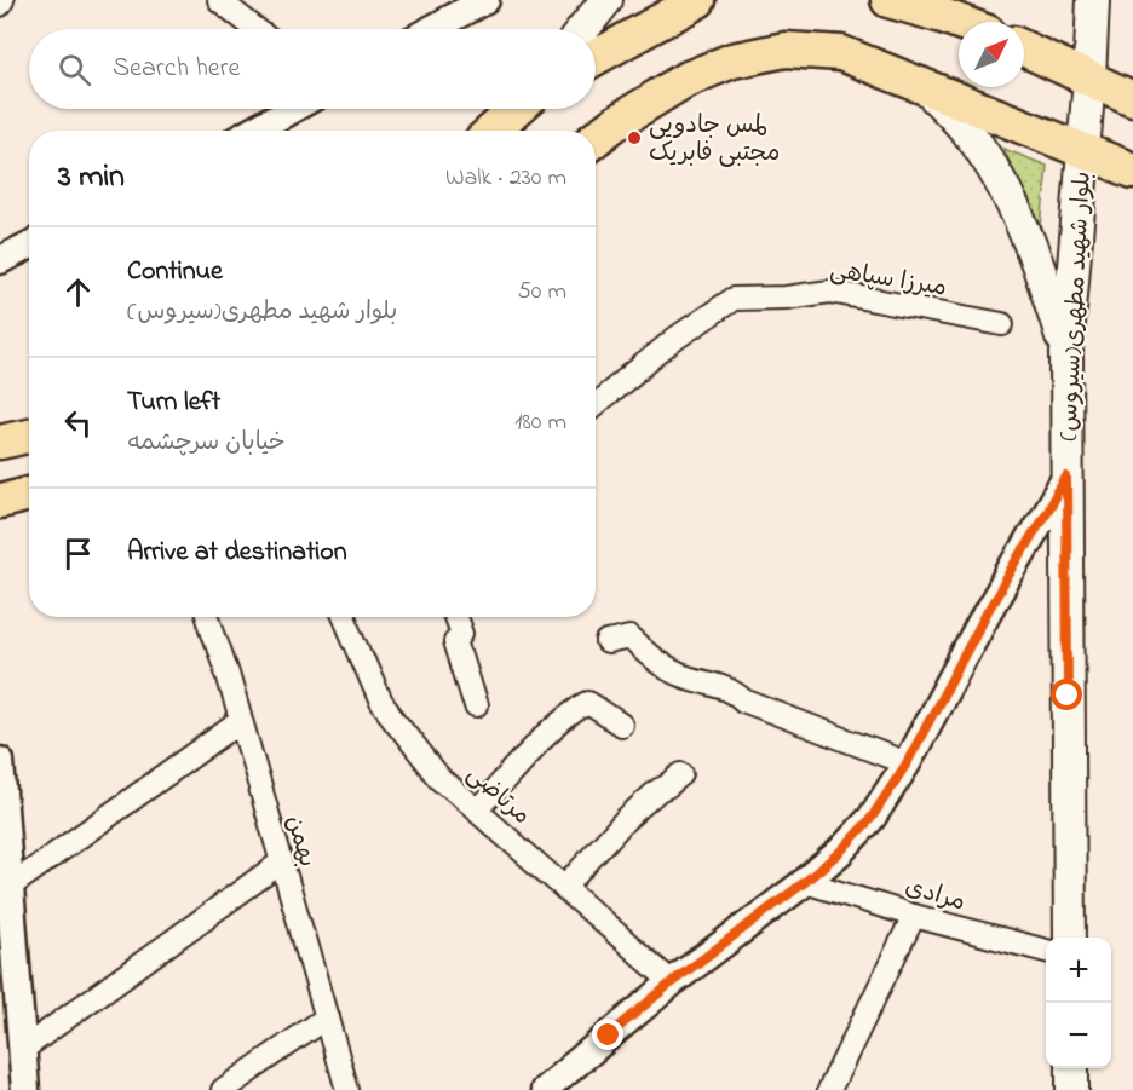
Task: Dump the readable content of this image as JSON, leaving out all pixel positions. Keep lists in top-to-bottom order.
{
  "streets": {
    "main road": ["بلوار شهید مطهری(سیروس)"],
    "street": [
      "میرزا سپاهی",
      "مرتاضی",
      "بهمن",
      "مرادی"
    ]
  },
  "places": ["لمس جادویی مجتبی فابریک"],
  "north": "top right",
  "page": {
    "search": "Search here",
    "heading": ["3 min", "Walk · 230 m"],
    "list": [
      ["Continue", "بلوار شهید مطهری(سیروس)", "50 m"],
      ["Turn left", "خیابان سرچشمه", "180 m"],
      "Arrive at destination"
    ],
    "map_buttons": ["+", "−"]
  }
}
